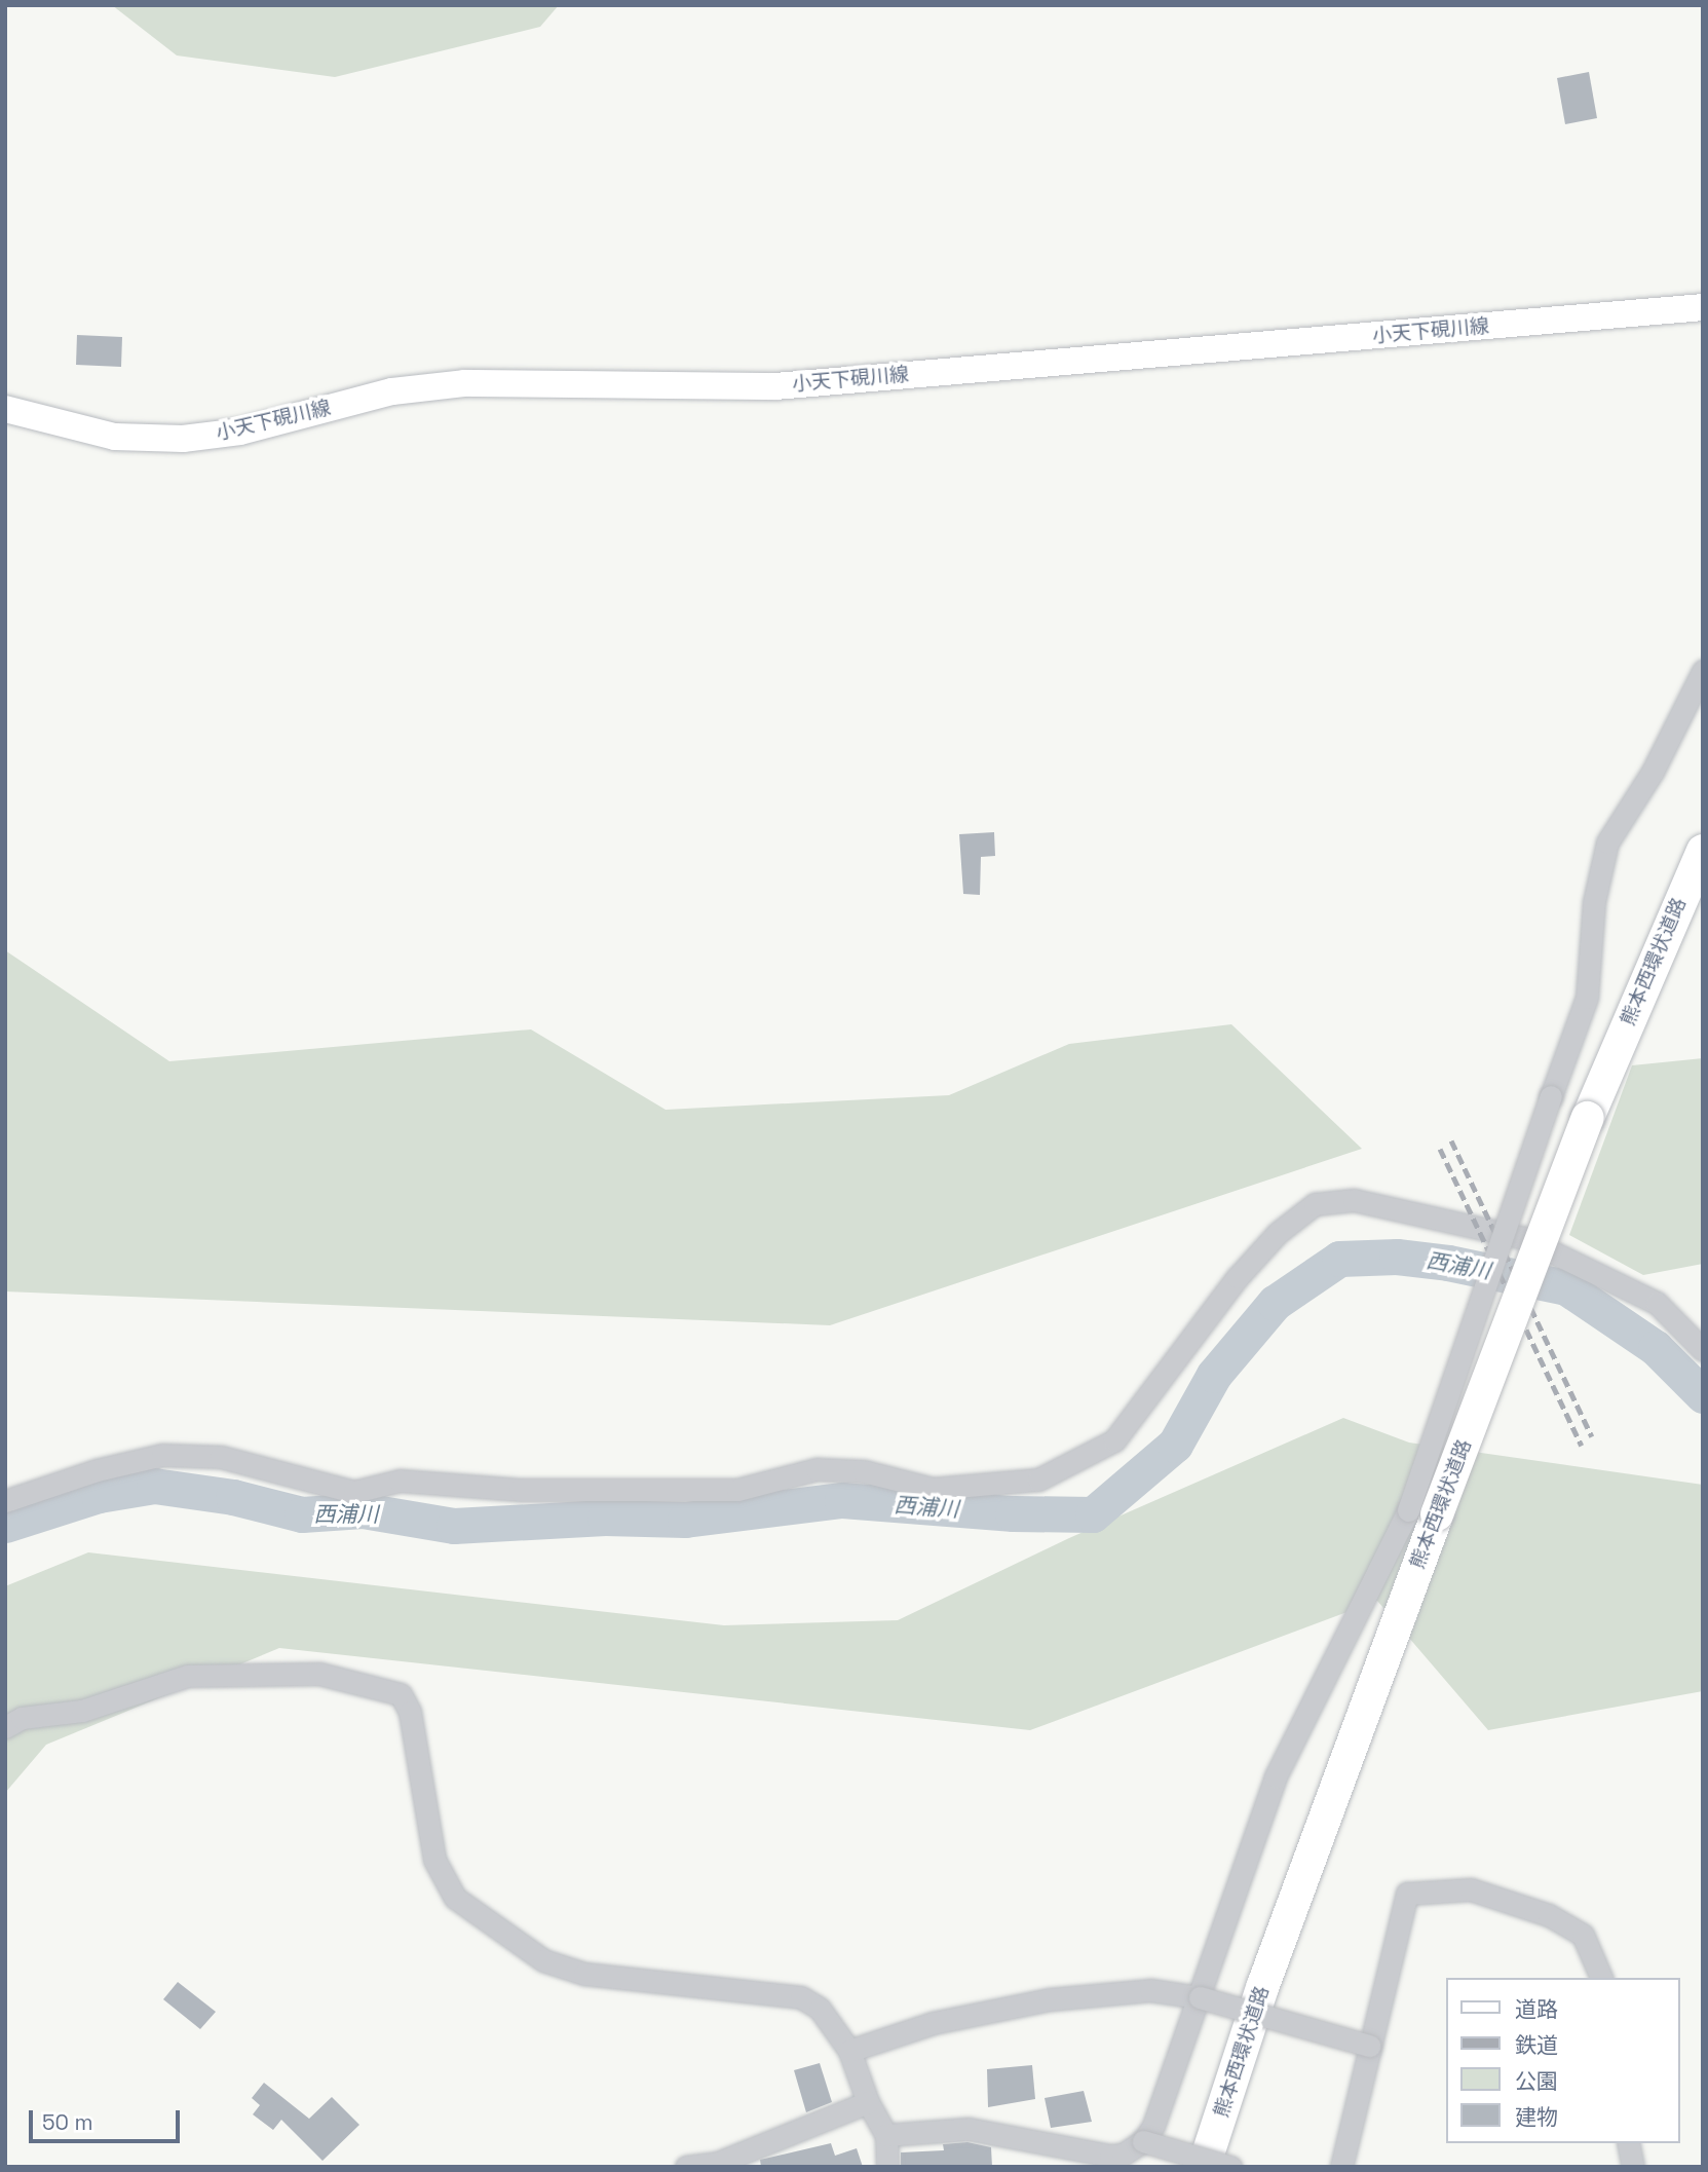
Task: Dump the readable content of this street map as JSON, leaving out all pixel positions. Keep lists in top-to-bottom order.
{
  "streets": {
    "highway": ["熊本西環状道路"],
    "main road": ["小天下硯川線"]
  },
  "water": ["西浦川"],
  "legend": [
    "道路",
    "鉄道",
    "公園",
    "建物"
  ],
  "scale_bar": "50 m"
}
